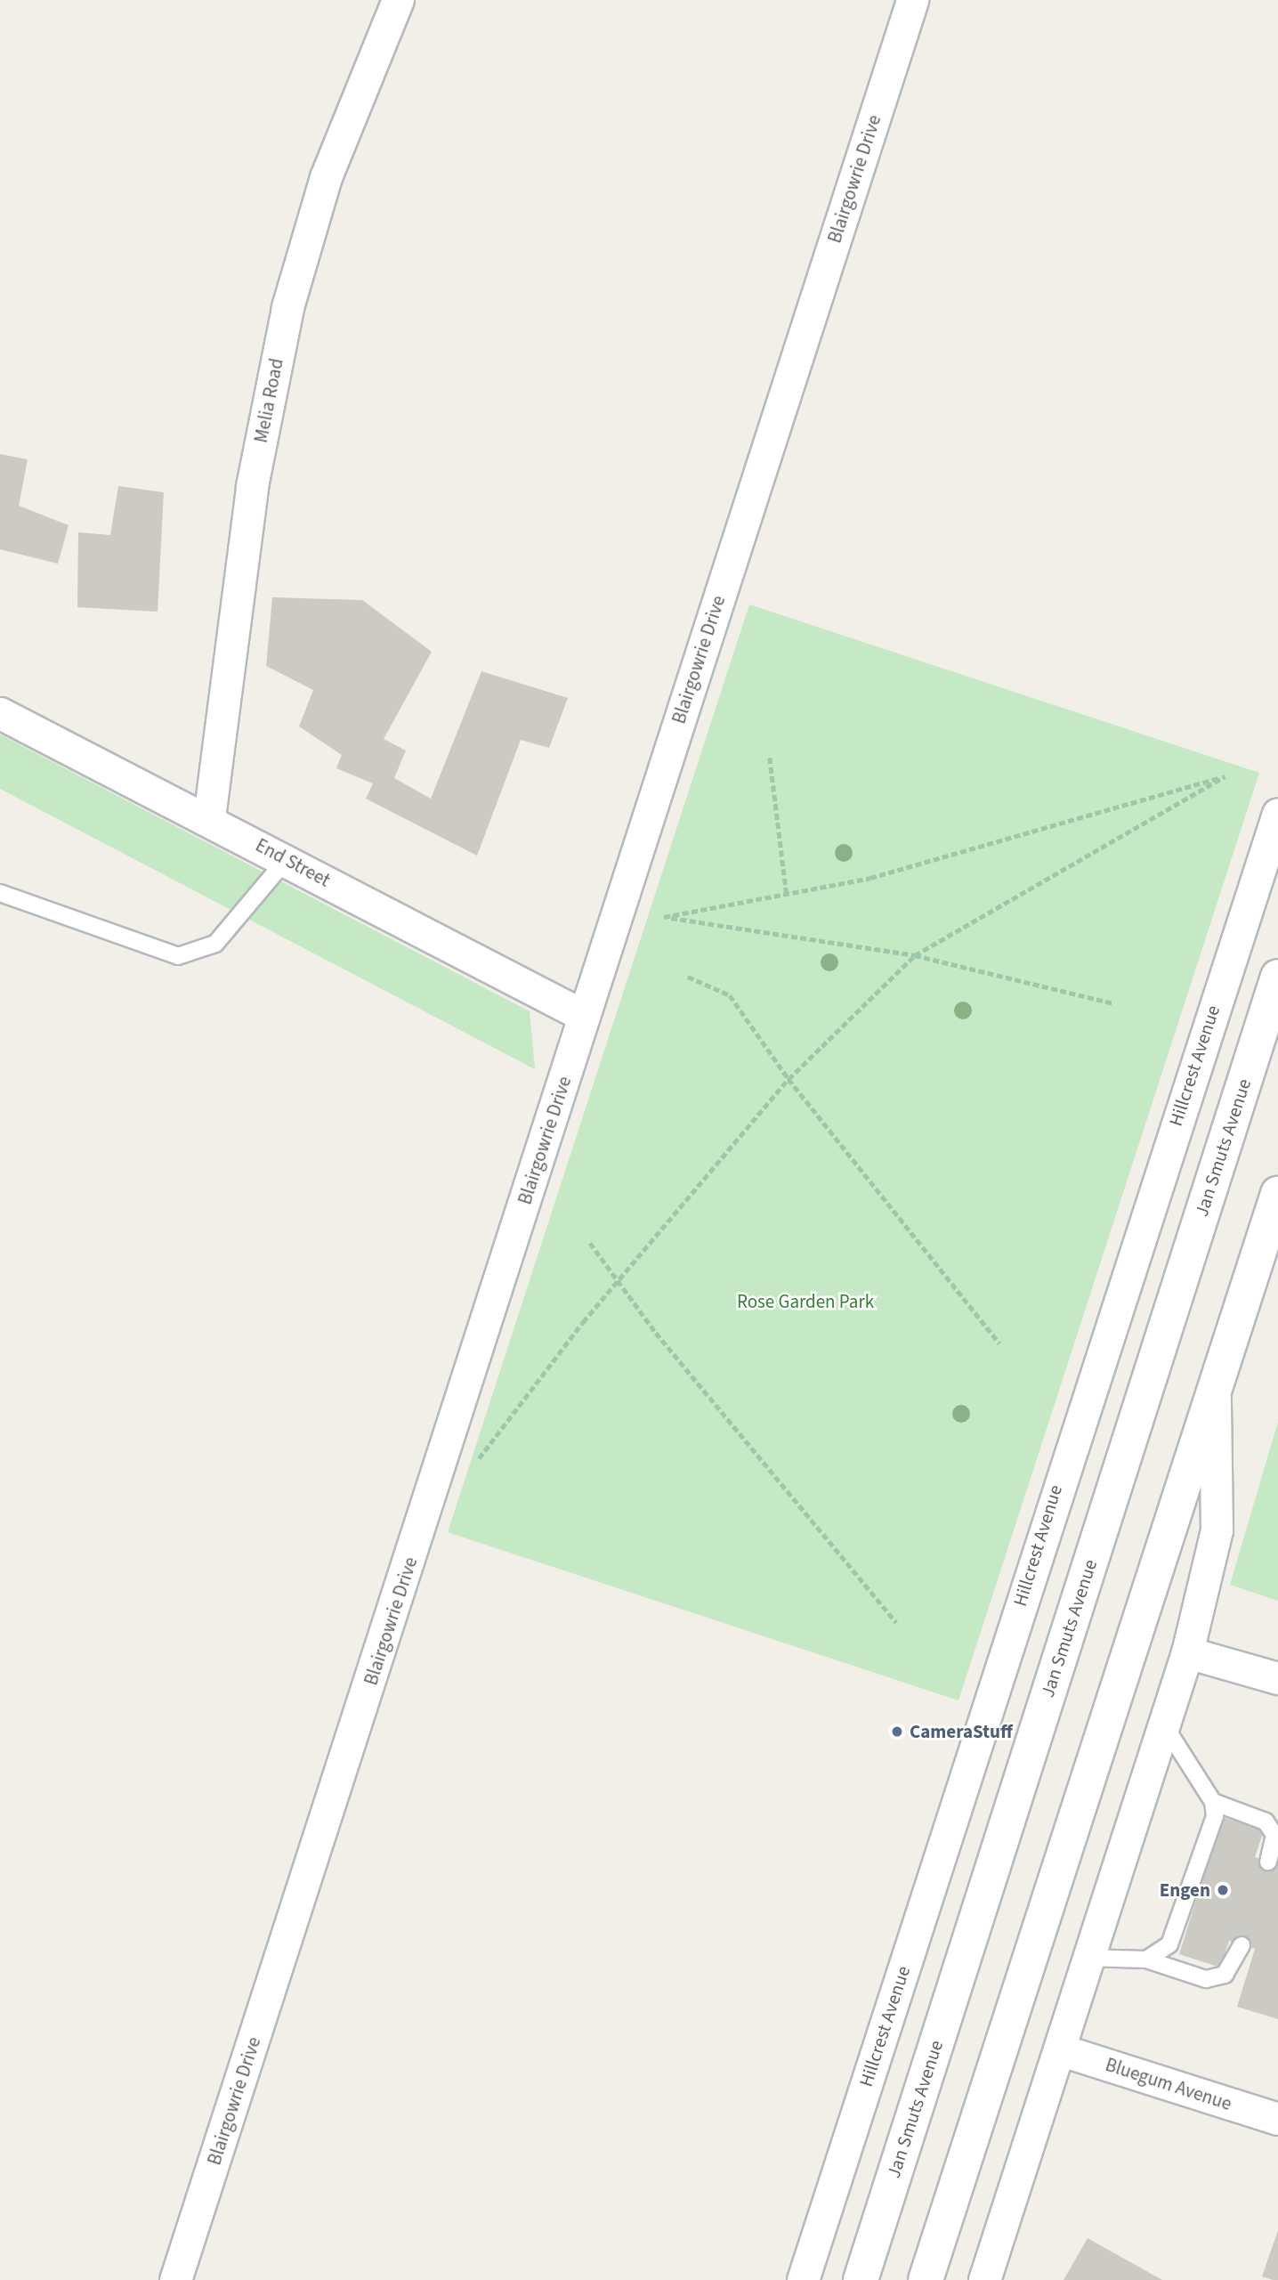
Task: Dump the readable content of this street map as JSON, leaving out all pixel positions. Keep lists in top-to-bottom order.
{
  "streets": {
    "main road": ["Jan Smuts Avenue"],
    "street": [
      "Blairgowrie Drive",
      "Melia Road",
      "End Street",
      "Hillcrest Avenue",
      "Bluegum Avenue"
    ]
  },
  "crossings": [
    ["Blairgowrie Drive", "End Street"],
    ["Melia Road", "End Street"]
  ],
  "parks": ["Rose Garden Park"],
  "places": ["CameraStuff", "Engen"]
}
